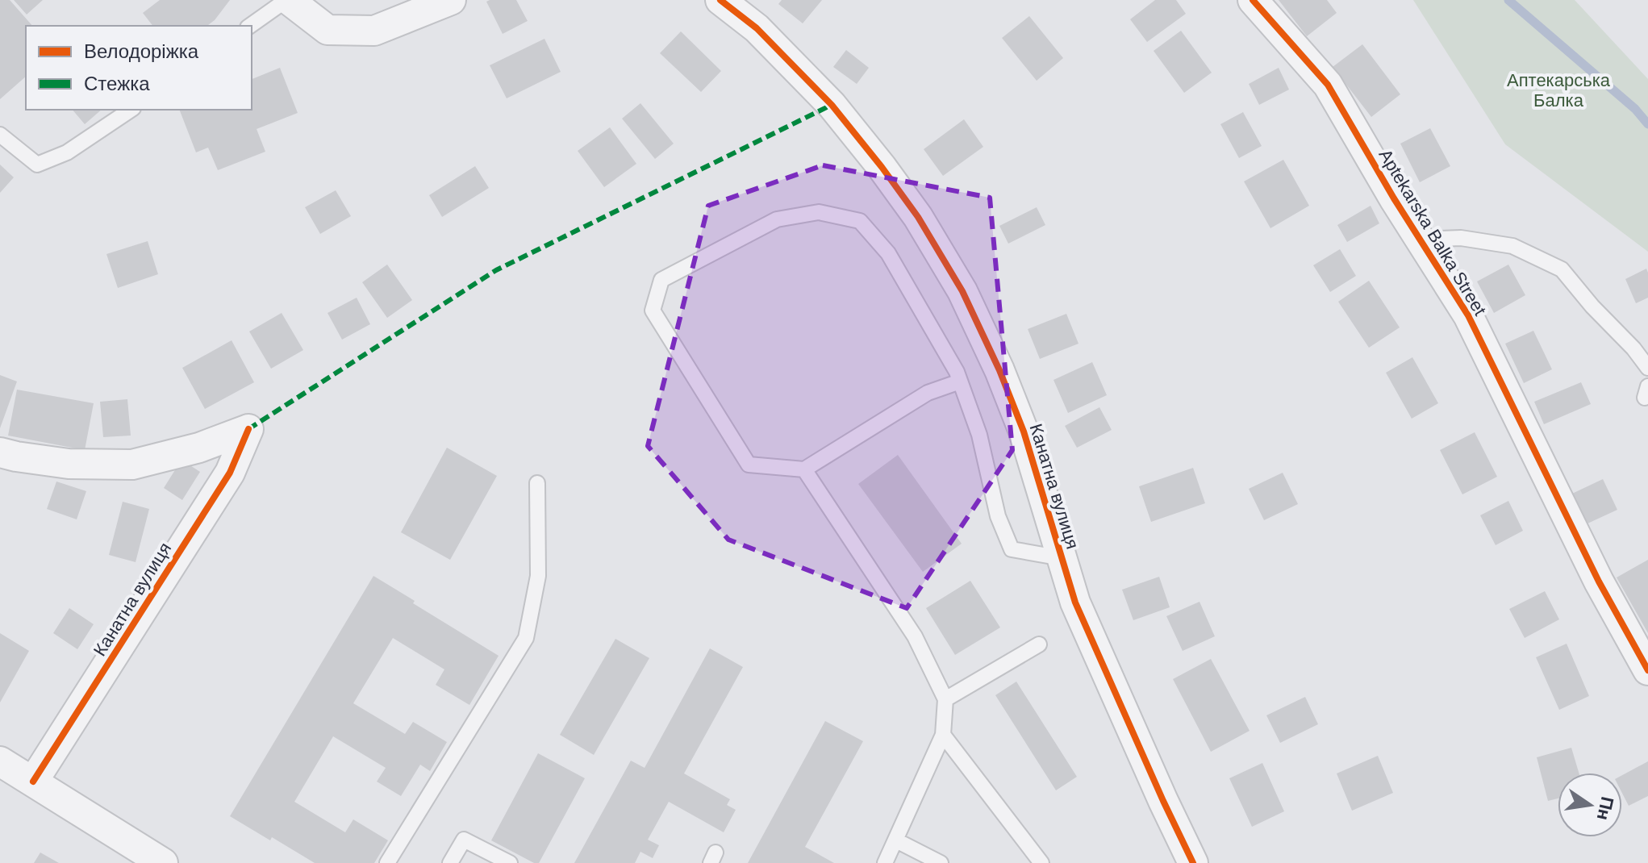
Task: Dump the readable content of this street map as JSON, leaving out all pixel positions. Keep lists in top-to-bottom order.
{
  "streets": {
    "street": ["Aptekarska Balka Street", "Канатна вулиця"]
  },
  "parks": ["Аптекарська Балка"],
  "legend": ["Велодоріжка", "Стежка"],
  "north": "right"
}
